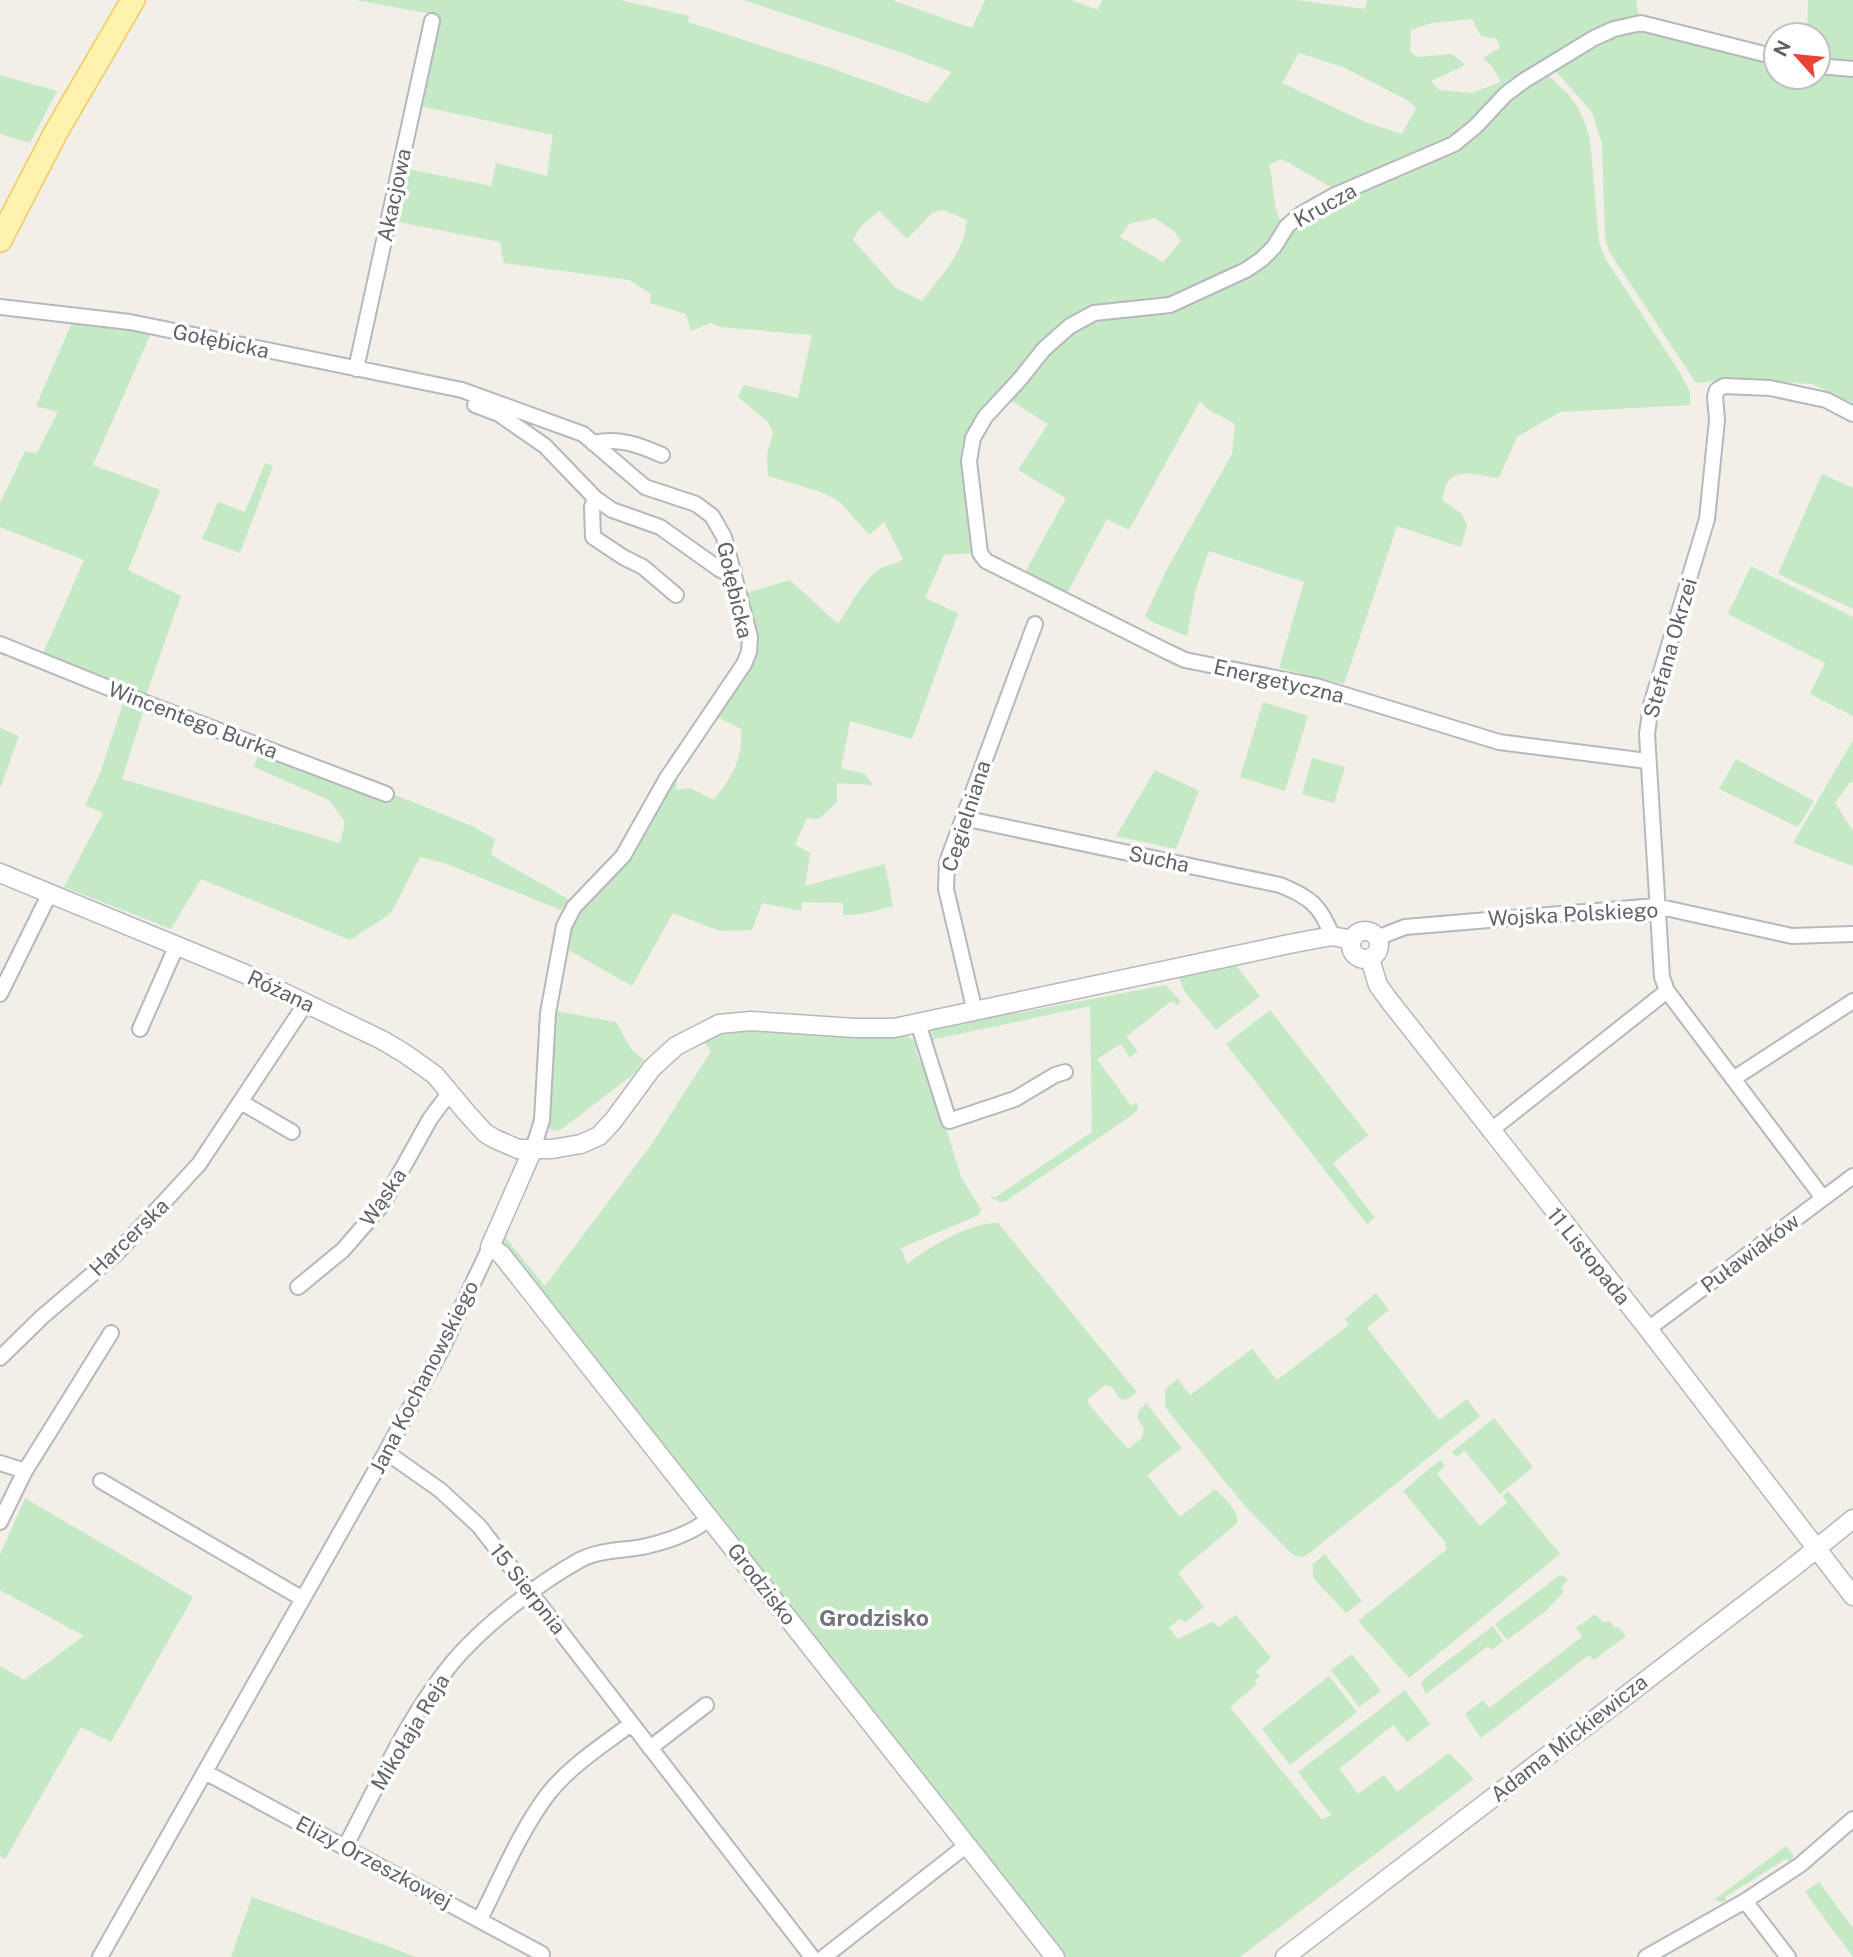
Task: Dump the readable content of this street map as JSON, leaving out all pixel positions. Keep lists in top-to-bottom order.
{
  "streets": {
    "street": [
      "Akacjowa",
      "Krucza",
      "Gołębicka",
      "Stefana Okrzei",
      "Energetyczna",
      "Wincentego Burka",
      "Cegielniana",
      "Sucha",
      "Wojska Polskiego",
      "Różana",
      "Wąska",
      "Harcerska",
      "Puławiaków",
      "11 Listopada",
      "Jana Kochanowskiego",
      "Grodzisko",
      "15 Sierpnia",
      "Mikołaja Reja",
      "Adama Mickiewicza",
      "Elizy Orzeszkowej"
    ]
  },
  "crossings": [
    ["Akacjowa", "Gołębicka"],
    ["Krucza", "Energetyczna"],
    ["Gołębicka", "Różana"],
    ["Gołębicka", "Jana Kochanowskiego"],
    ["Stefana Okrzei", "Energetyczna"],
    ["Stefana Okrzei", "Wojska Polskiego"],
    ["Cegielniana", "Sucha"],
    ["Wojska Polskiego", "11 Listopada"],
    ["Różana", "Wąska"],
    ["Różana", "Harcerska"],
    ["Różana", "Jana Kochanowskiego"],
    ["Puławiaków", "11 Listopada"],
    ["11 Listopada", "Adama Mickiewicza"],
    ["Jana Kochanowskiego", "Grodzisko"],
    ["Jana Kochanowskiego", "15 Sierpnia"],
    ["Jana Kochanowskiego", "Elizy Orzeszkowej"],
    ["Grodzisko", "Mikołaja Reja"],
    ["15 Sierpnia", "Mikołaja Reja"],
    ["Mikołaja Reja", "Elizy Orzeszkowej"]
  ],
  "districts": ["Grodzisko"],
  "north": "top left"
}
